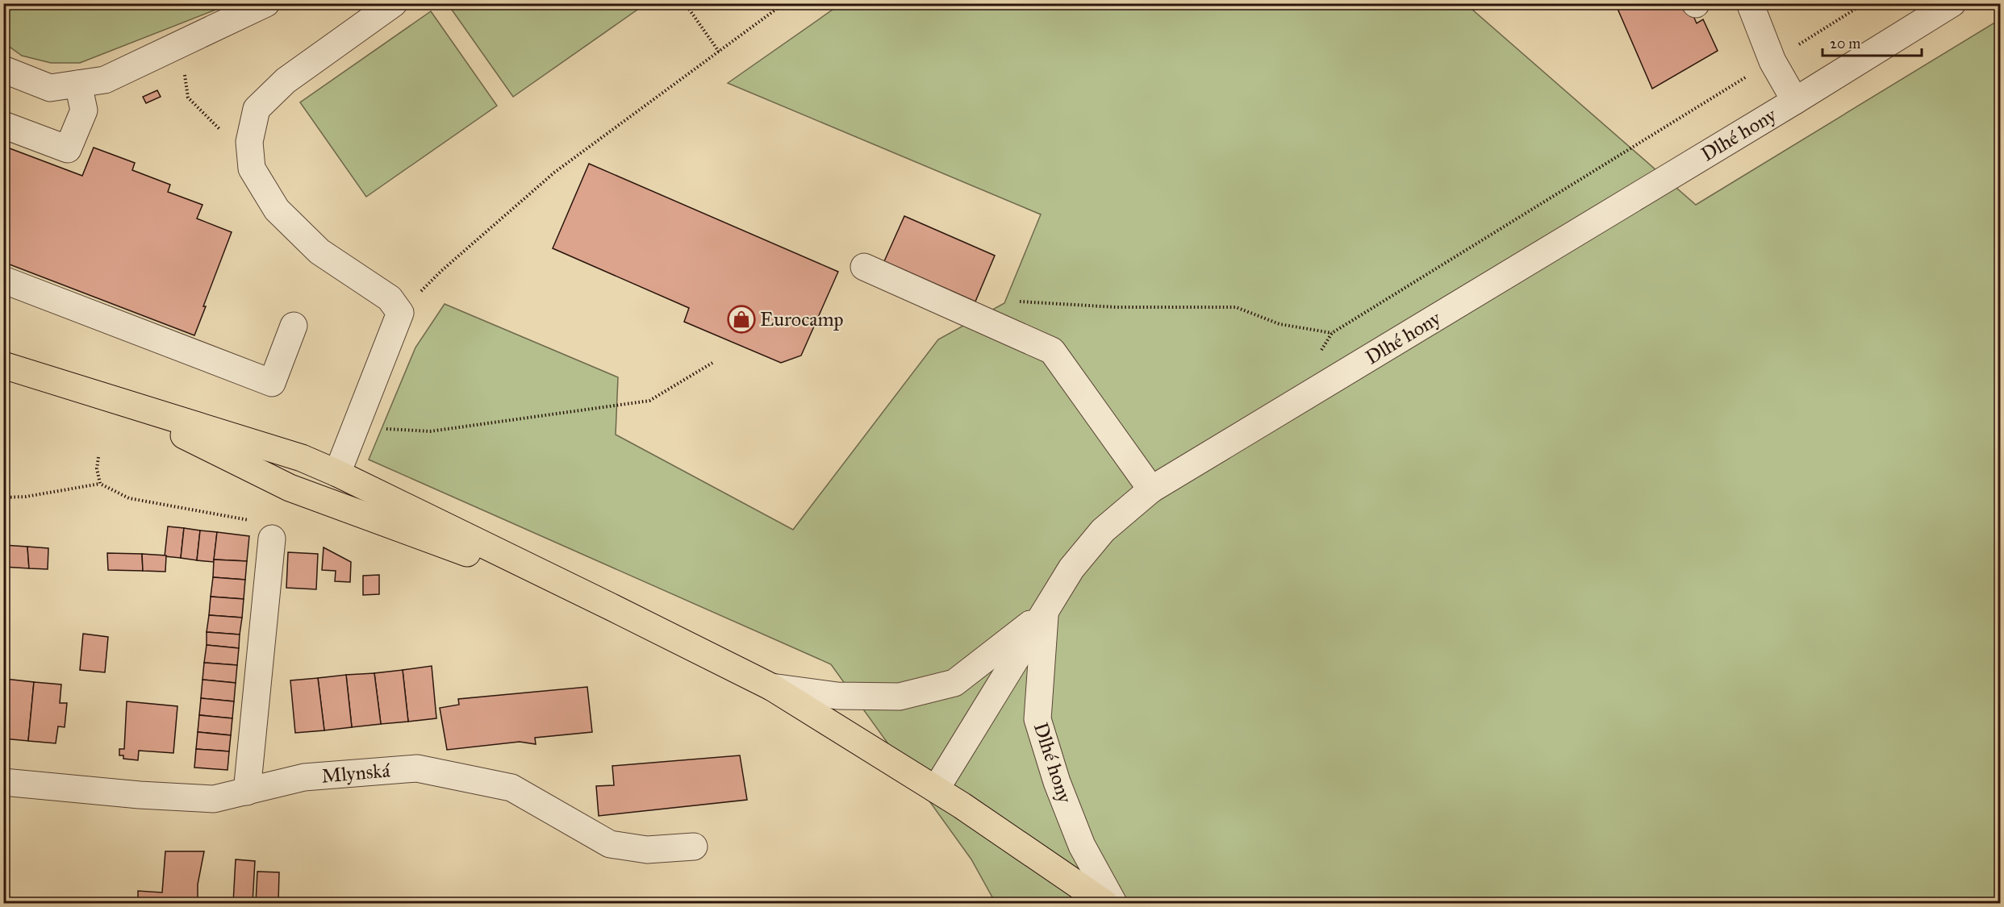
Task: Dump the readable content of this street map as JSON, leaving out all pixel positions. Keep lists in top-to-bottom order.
{
  "streets": {
    "street": ["Dlhé hony", "Mlynská"]
  },
  "places": {
    "shop": ["Eurocamp"]
  },
  "scale_bar": "20 m"
}
